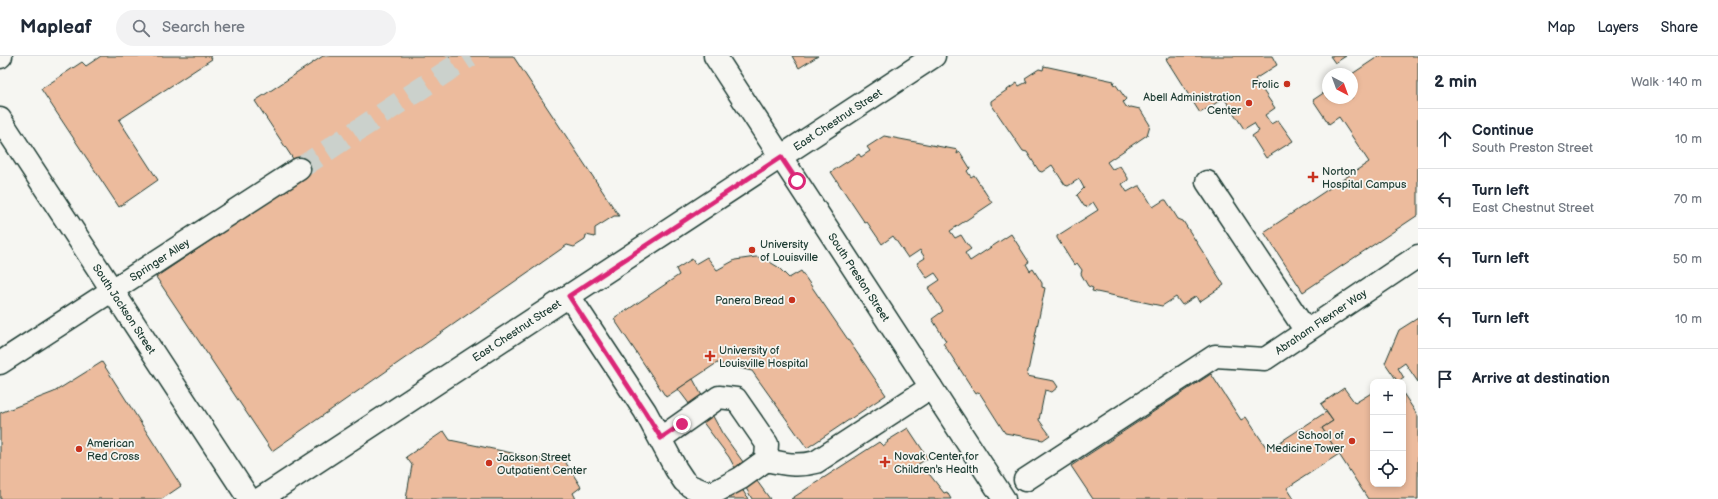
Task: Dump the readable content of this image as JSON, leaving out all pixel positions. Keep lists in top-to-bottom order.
{
  "streets": {
    "street": [
      "East Chestnut Street",
      "Springer Alley",
      "South Preston Street",
      "South Jackson Street",
      "Abraham Flexner Way"
    ]
  },
  "crossings": [
    ["East Chestnut Street", "South Preston Street"],
    ["Springer Alley", "South Jackson Street"]
  ],
  "places": {
    "other": [
      "Frolic",
      "Abell Administration Center",
      "University of Louisville",
      "Panera Bread",
      "School of Medicine Tower",
      "American Red Cross",
      "Jackson Street Outpatient Center"
    ],
    "health": ["Norton Hospital Campus", "University of Louisville Hospital", "Novak Center for Children's Health"]
  },
  "north": "bottom right",
  "page": {
    "header": "Mapleaf",
    "search": "Search here",
    "nav": ["Map", "Layers", "Share"],
    "heading": ["2 min", "Walk · 140 m"],
    "list": [
      ["Continue", "South Preston Street", "10 m"],
      ["Turn left", "East Chestnut Street", "70 m"],
      ["Turn left", "50 m"],
      ["Turn left", "10 m"],
      "Arrive at destination"
    ],
    "map_buttons": ["+", "−"]
  }
}
